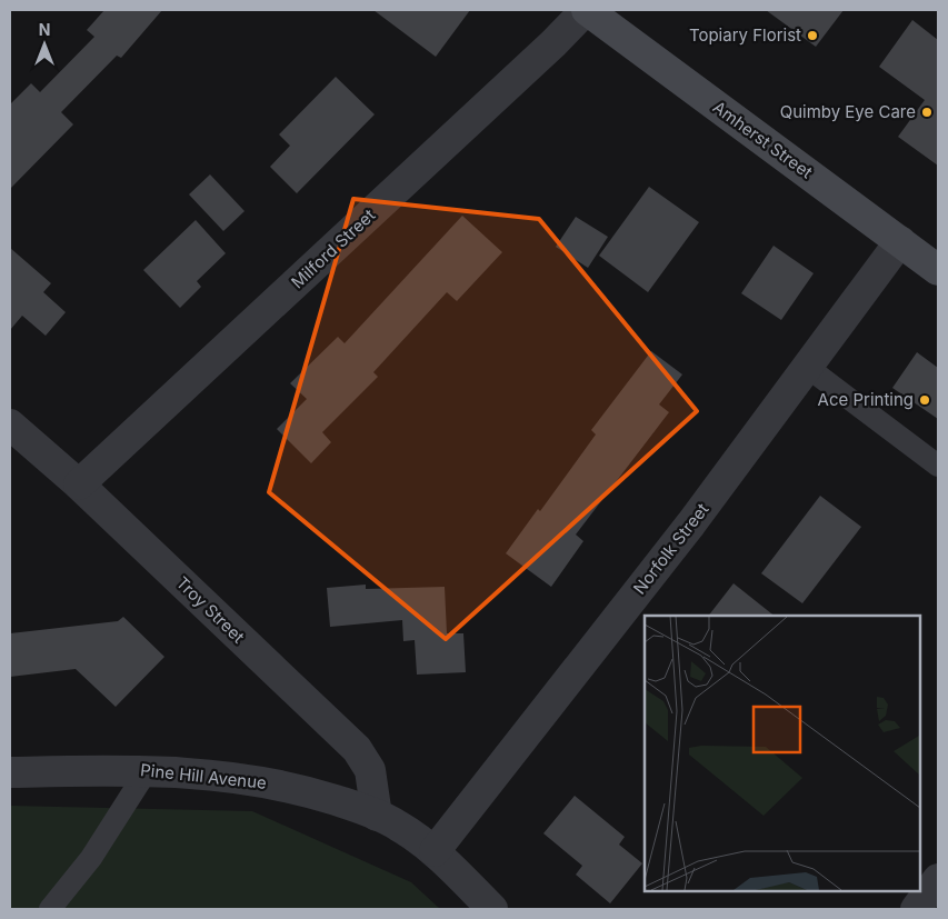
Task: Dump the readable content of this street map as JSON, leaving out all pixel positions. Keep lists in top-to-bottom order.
{
  "streets": {
    "main road": ["Amherst Street"],
    "street": [
      "Milford Street",
      "Norfolk Street",
      "Troy Street",
      "Pine Hill Avenue"
    ]
  },
  "crossings": [
    ["Amherst Street", "Milford Street"],
    ["Amherst Street", "Norfolk Street"],
    ["Milford Street", "Troy Street"],
    ["Norfolk Street", "Pine Hill Avenue"],
    ["Troy Street", "Pine Hill Avenue"]
  ],
  "places": ["Topiary Florist", "Quimby Eye Care", "Ace Printing"],
  "north": "top"
}
